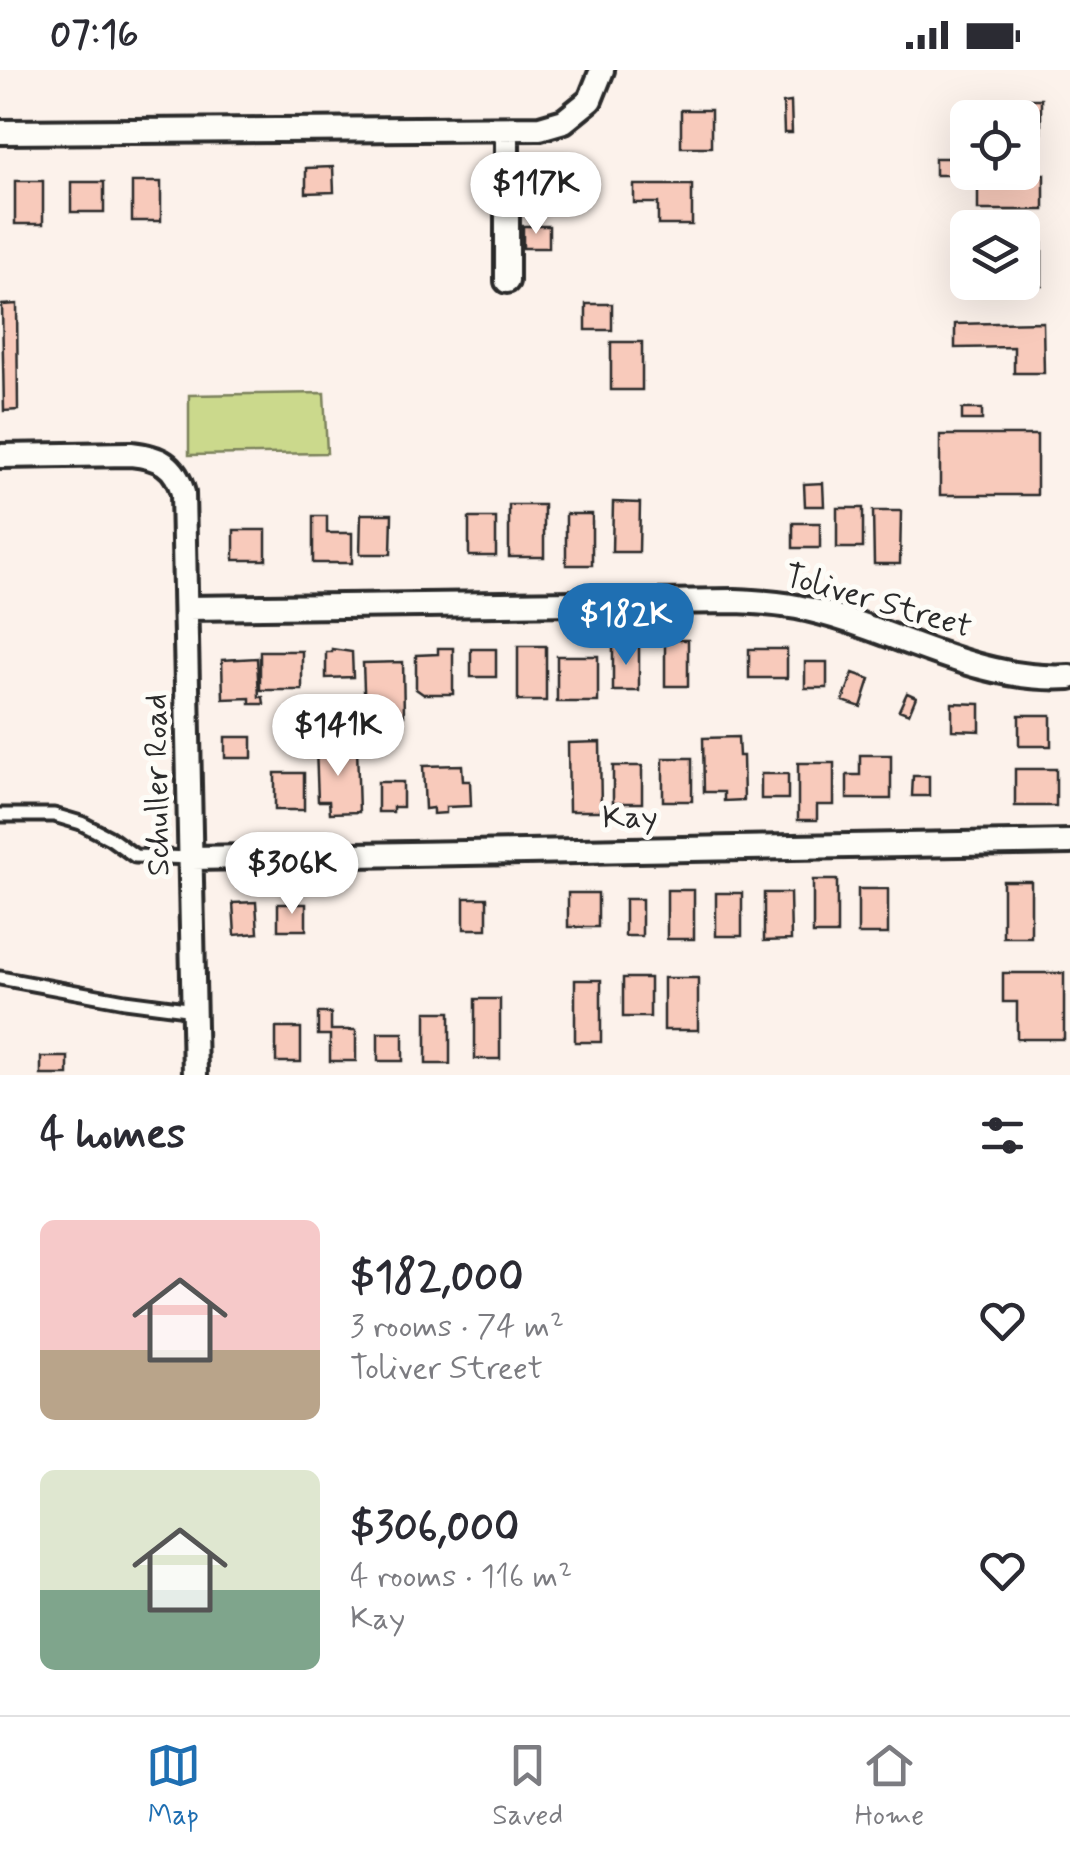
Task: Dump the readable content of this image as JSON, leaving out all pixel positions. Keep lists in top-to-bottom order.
{
  "streets": {
    "street": ["Toliver Street", "Schuller Road", "Kay"]
  },
  "crossings": [
    ["Toliver Street", "Schuller Road"],
    ["Schuller Road", "Kay"]
  ],
  "page": {
    "status": "07:16",
    "price": [
      "$117K",
      "$182K",
      "$141K",
      "$306K"
    ],
    "heading": "4 homes",
    "list": [
      {
        "name": "$182,000",
        "note": "3 rooms · 74 m² · Toliver Street"
      },
      {
        "name": "$306,000",
        "note": "4 rooms · 116 m² · Kay"
      }
    ],
    "tabs": ["Map", "Saved", "Home"]
  }
}
